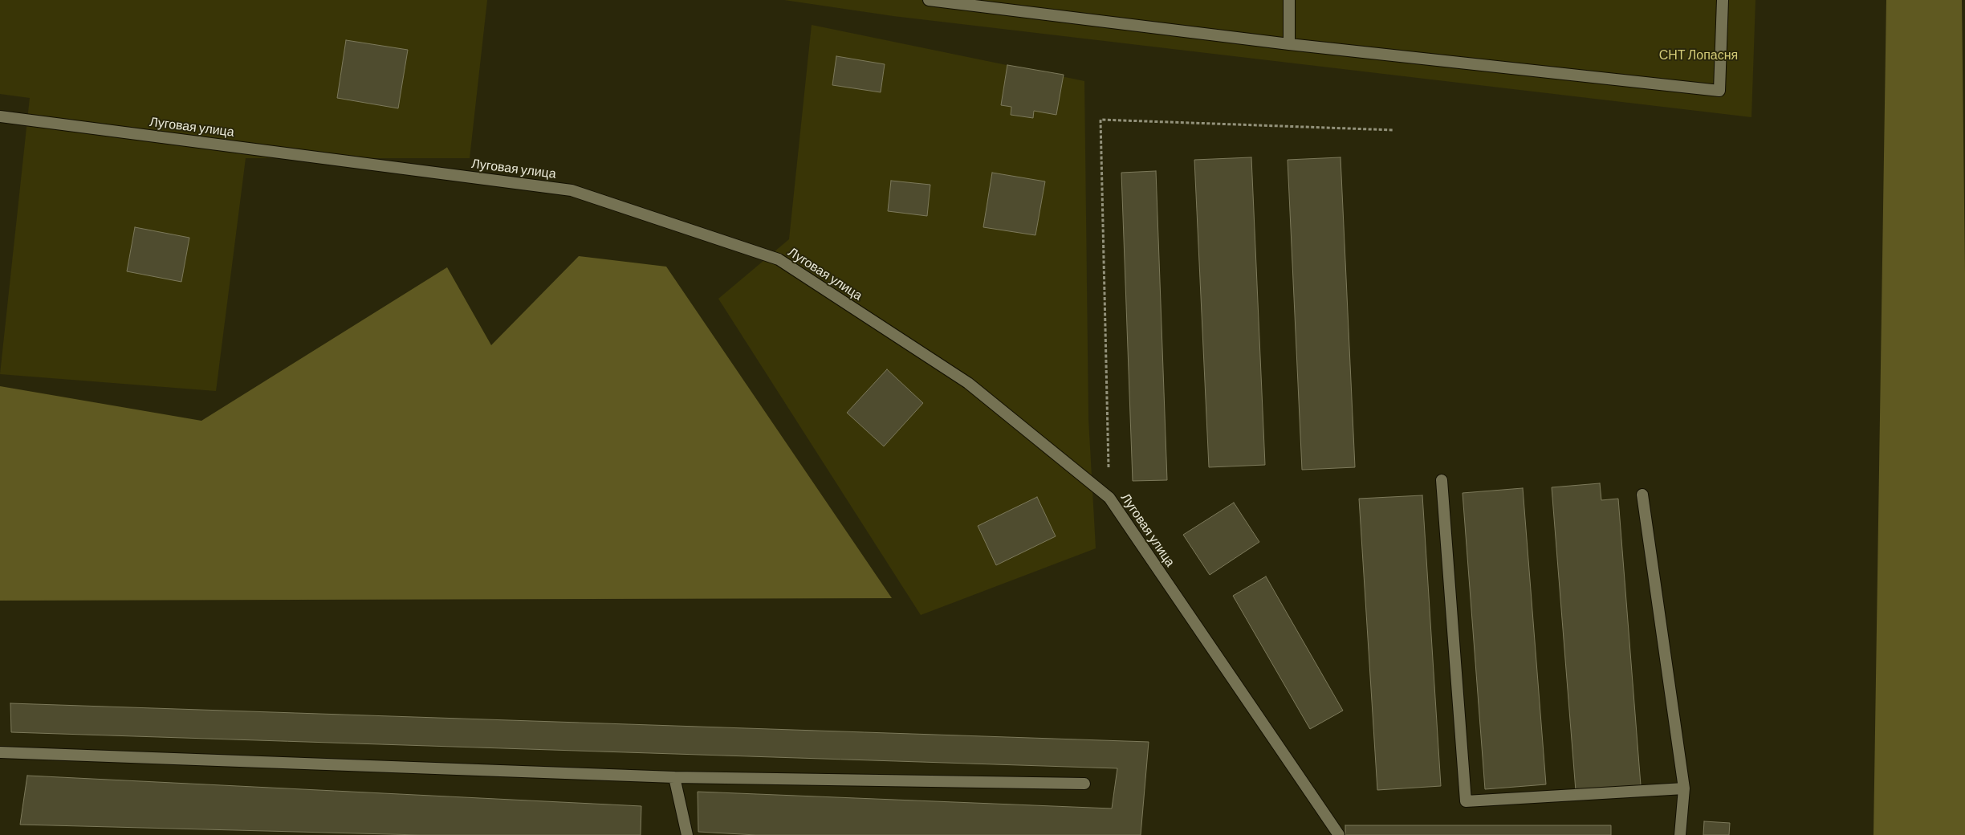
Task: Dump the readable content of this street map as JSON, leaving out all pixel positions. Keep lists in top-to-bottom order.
{
  "streets": {
    "street": ["Луговая улица"]
  },
  "parks": ["СНТ Лопасня"]
}
